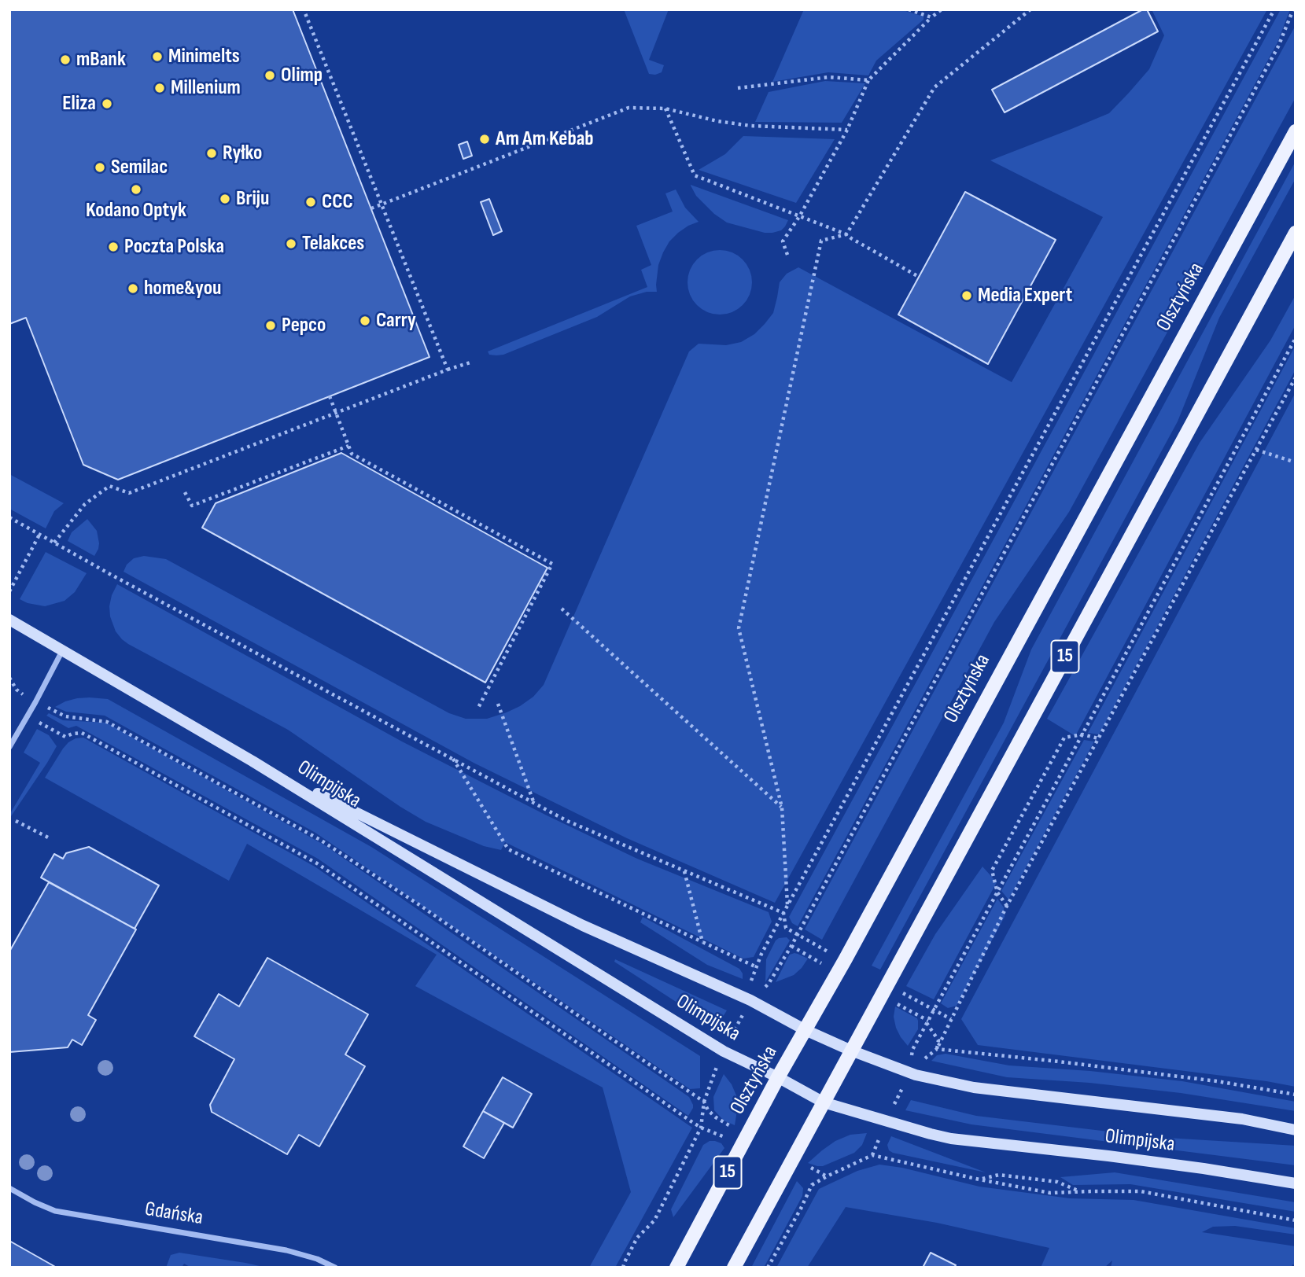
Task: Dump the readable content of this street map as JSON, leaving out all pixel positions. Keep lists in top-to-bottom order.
{
  "streets": {
    "main road": ["Olsztyńska", "15", "Olimpijska"],
    "street": ["Gdańska"]
  },
  "crossings": [
    ["Olsztyńska", "Olimpijska"],
    ["15", "Olimpijska"]
  ],
  "places": [
    "Minimelts",
    "mBank",
    "Olimp",
    "Millenium",
    "Eliza",
    "Am Am Kebab",
    "Ryłko",
    "Semilac",
    "Kodano Optyk",
    "Briju",
    "CCC",
    "Telakces",
    "Poczta Polska",
    "home&you",
    "Media Expert",
    "Carry",
    "Pepco"
  ]
}
